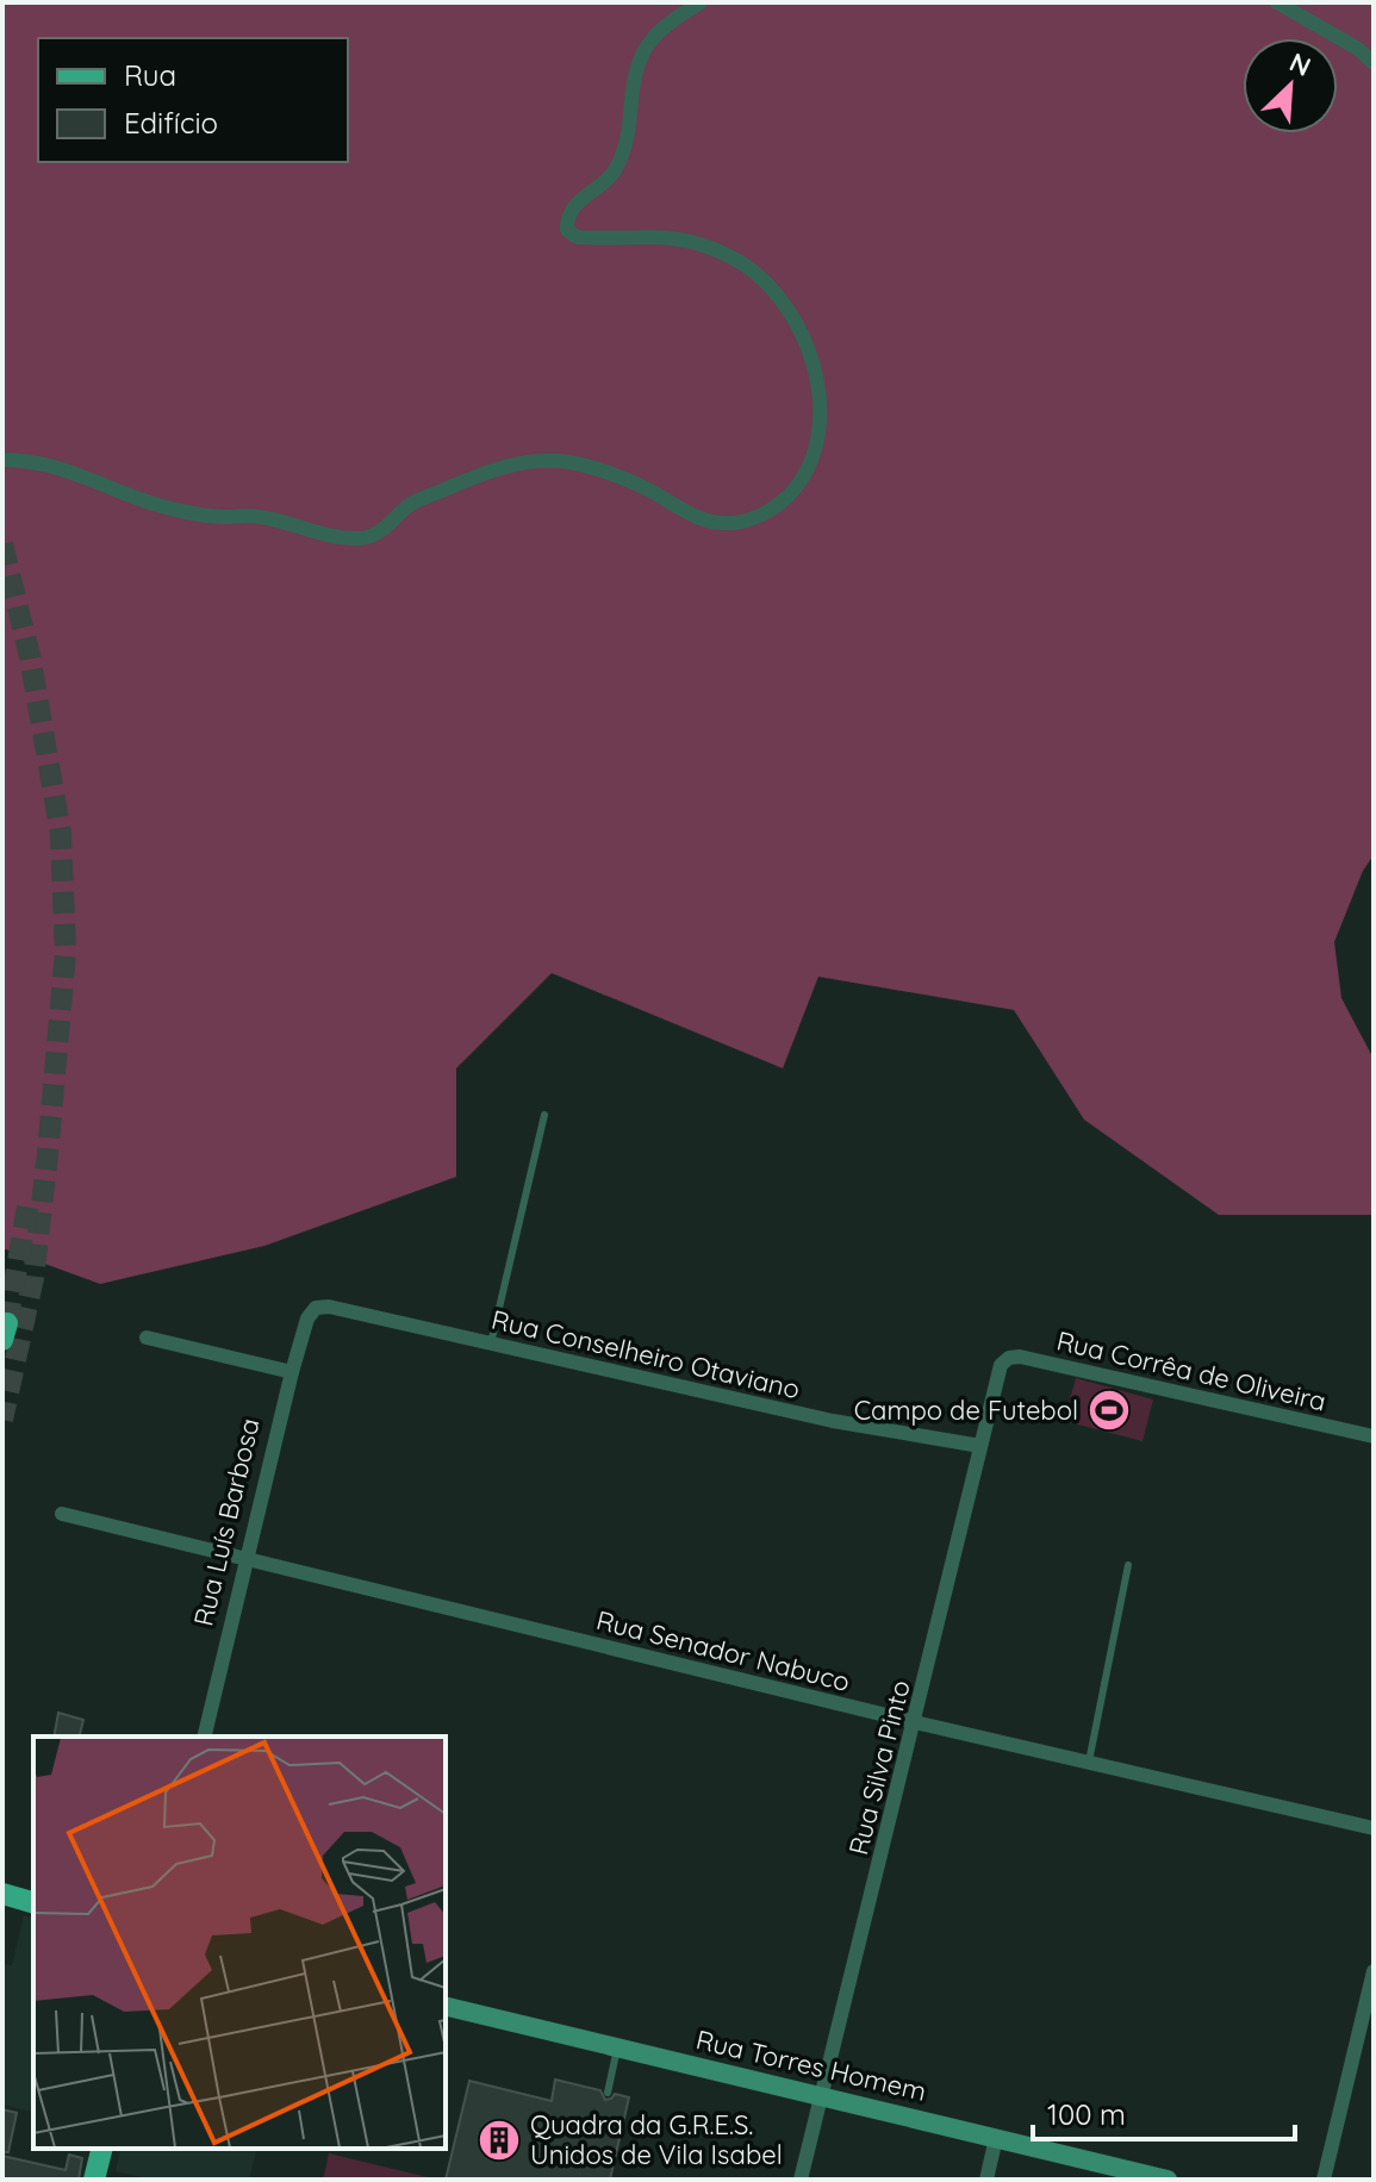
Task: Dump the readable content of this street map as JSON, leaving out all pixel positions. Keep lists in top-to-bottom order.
{
  "streets": {
    "street": [
      "Rua Conselheiro Otaviano",
      "Rua Corrêa de Oliveira",
      "Rua Luís Barbosa",
      "Rua Senador Nabuco",
      "Rua Silva Pinto",
      "Rua Torres Homem"
    ]
  },
  "crossings": [
    ["Rua Conselheiro Otaviano", "Rua Luís Barbosa"],
    ["Rua Conselheiro Otaviano", "Rua Silva Pinto"],
    ["Rua Corrêa de Oliveira", "Rua Silva Pinto"],
    ["Rua Luís Barbosa", "Rua Senador Nabuco"],
    ["Rua Senador Nabuco", "Rua Silva Pinto"],
    ["Rua Silva Pinto", "Rua Torres Homem"]
  ],
  "places": {
    "sports": ["Campo de Futebol"],
    "building": ["Quadra da G.R.E.S. Unidos de Vila Isabel"]
  },
  "legend": ["Rua", "Edifício"],
  "scale_bar": "100 m",
  "north": "top right"
}
